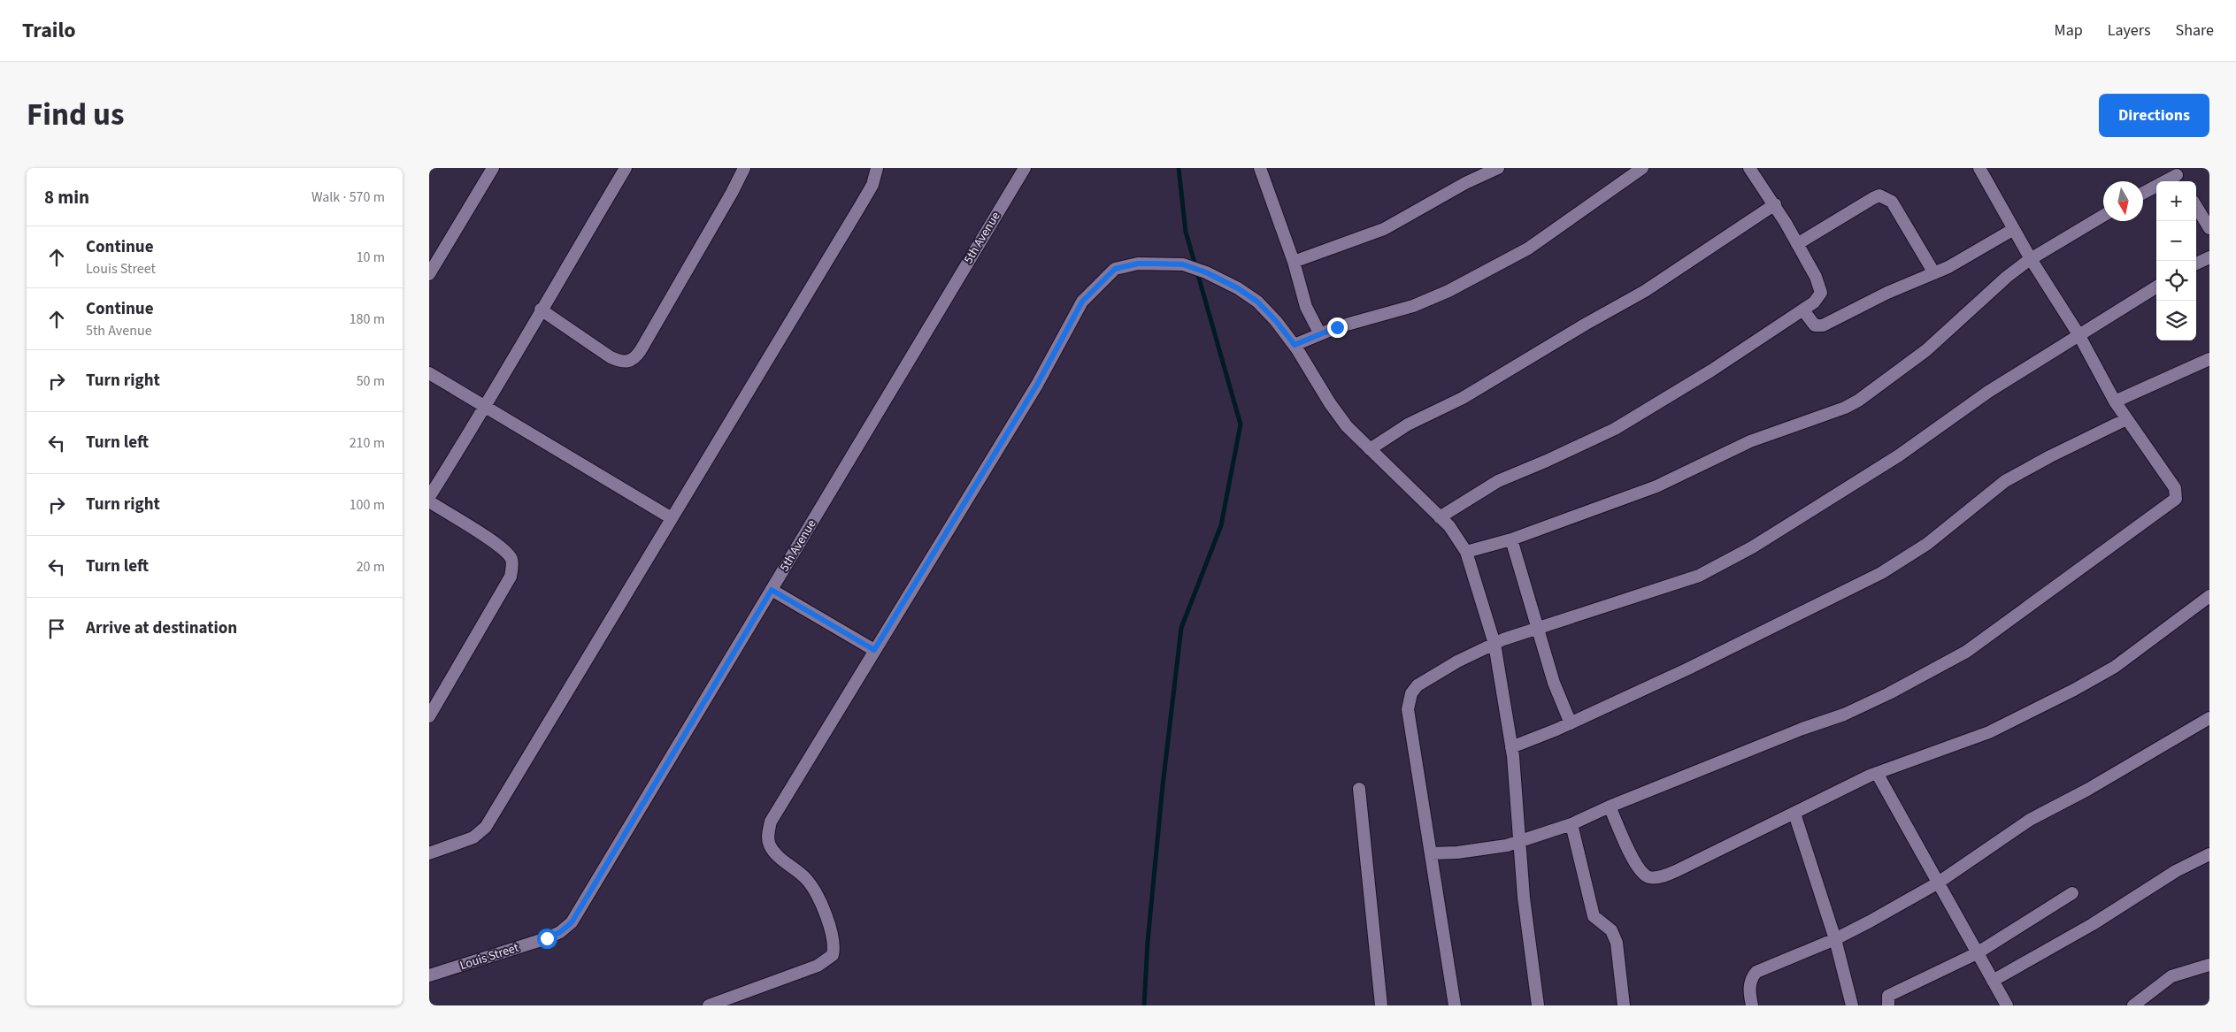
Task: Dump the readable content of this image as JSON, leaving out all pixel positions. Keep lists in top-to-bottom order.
{
  "streets": {
    "street": ["5th Avenue", "Louis Street"]
  },
  "crossings": [
    ["5th Avenue", "Louis Street"]
  ],
  "north": "bottom",
  "page": {
    "header": "Trailo",
    "nav": ["Map", "Layers", "Share"],
    "title": "Find us",
    "buttons": "Directions",
    "heading": ["8 min", "Walk · 570 m"],
    "map_buttons": ["+", "−"],
    "list": [
      ["Continue", "Louis Street", "10 m"],
      ["Continue", "5th Avenue", "180 m"],
      ["Turn right", "50 m"],
      ["Turn left", "210 m"],
      ["Turn right", "100 m"],
      ["Turn left", "20 m"],
      "Arrive at destination"
    ]
  }
}
